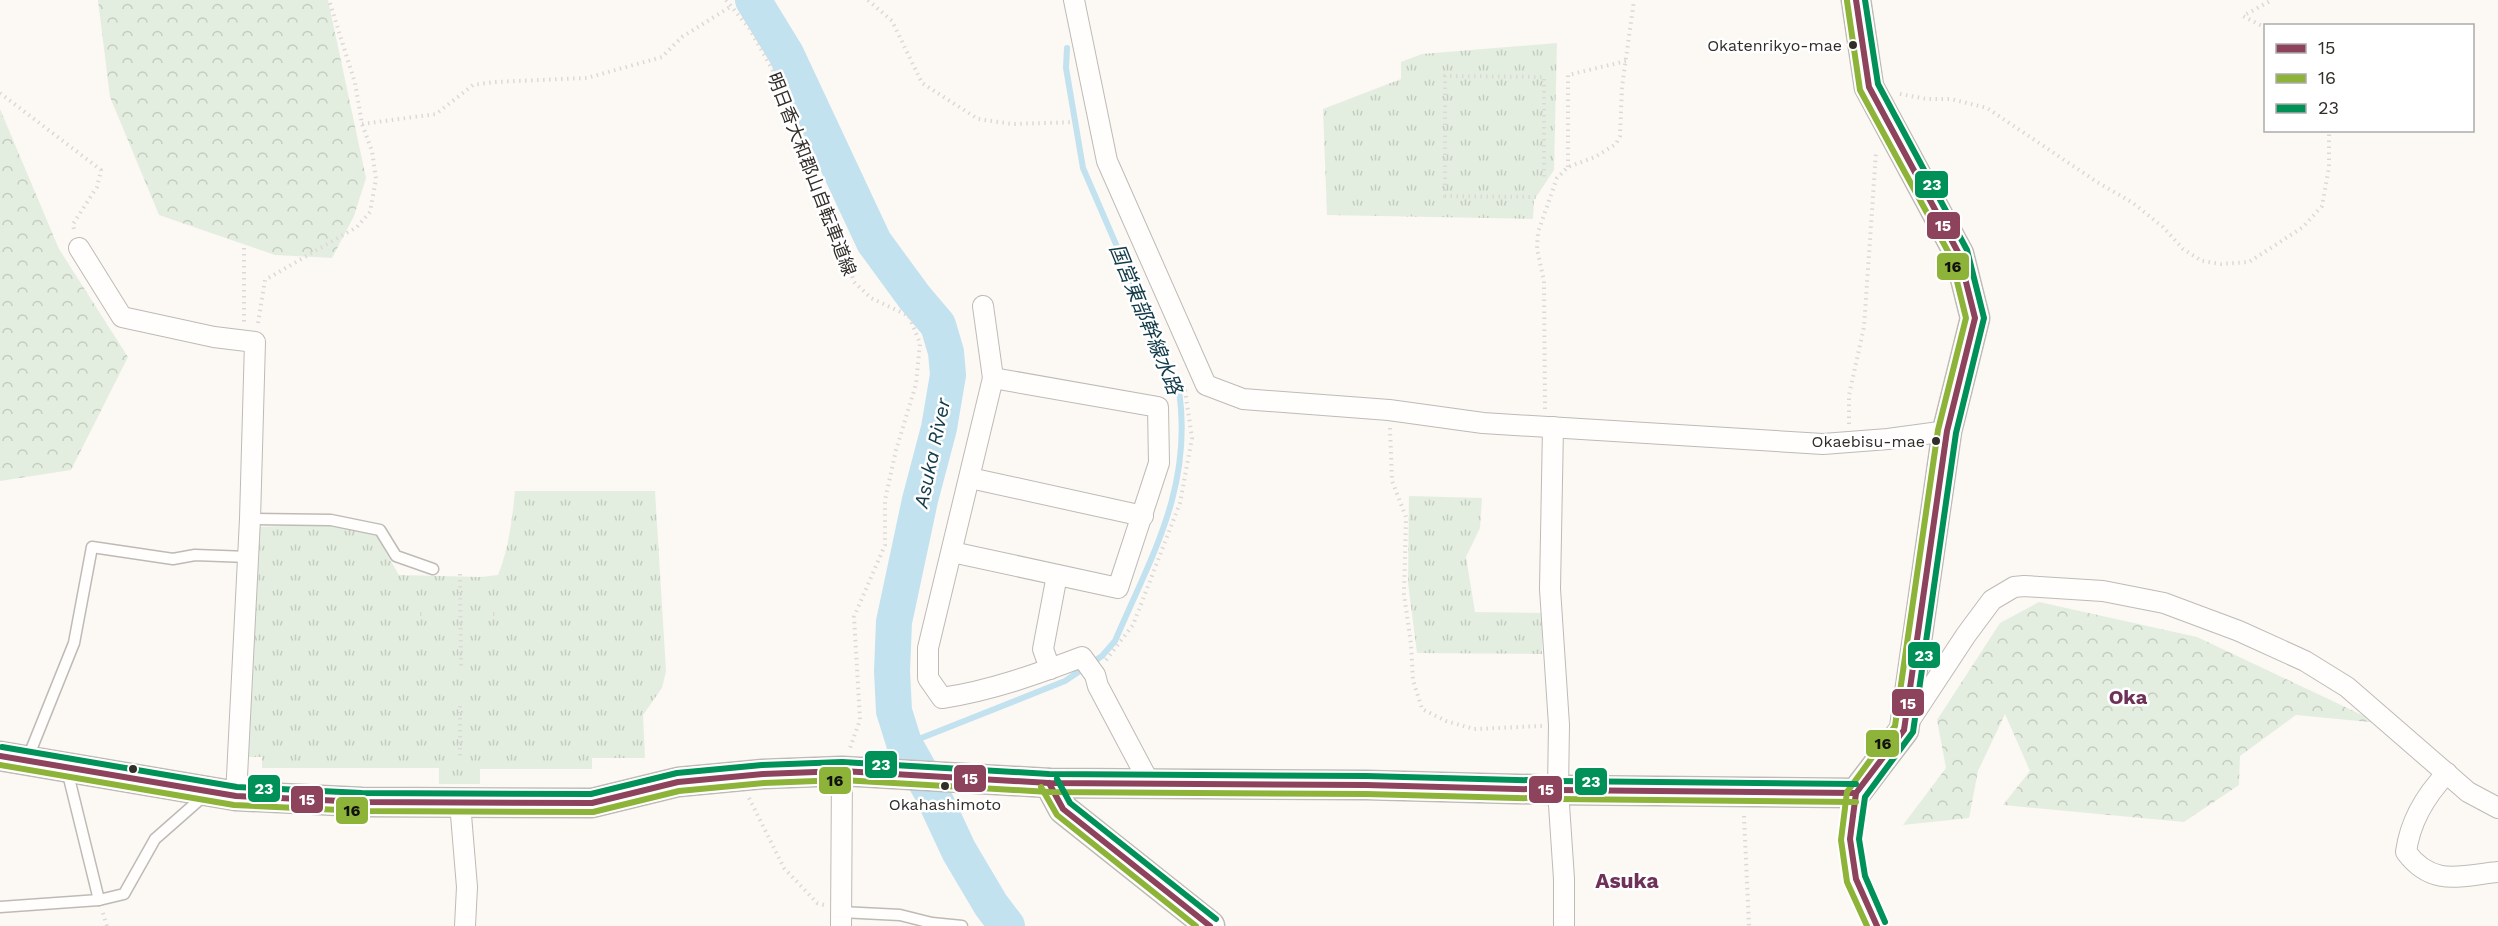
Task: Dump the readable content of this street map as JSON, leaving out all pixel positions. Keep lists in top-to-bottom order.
{
  "streets": {
    "path": ["明日香大和郡山自転車道線"]
  },
  "districts": ["Oka", "Asuka"],
  "water": ["国営東部幹線水路", "Asuka River"],
  "places": ["Okatenrikyo-mae", "Okaebisu-mae", "Okahashimoto"],
  "lines": ["transit line 15", "transit line 23", "transit line 16"],
  "legend": ["15", "16", "23"]
}
